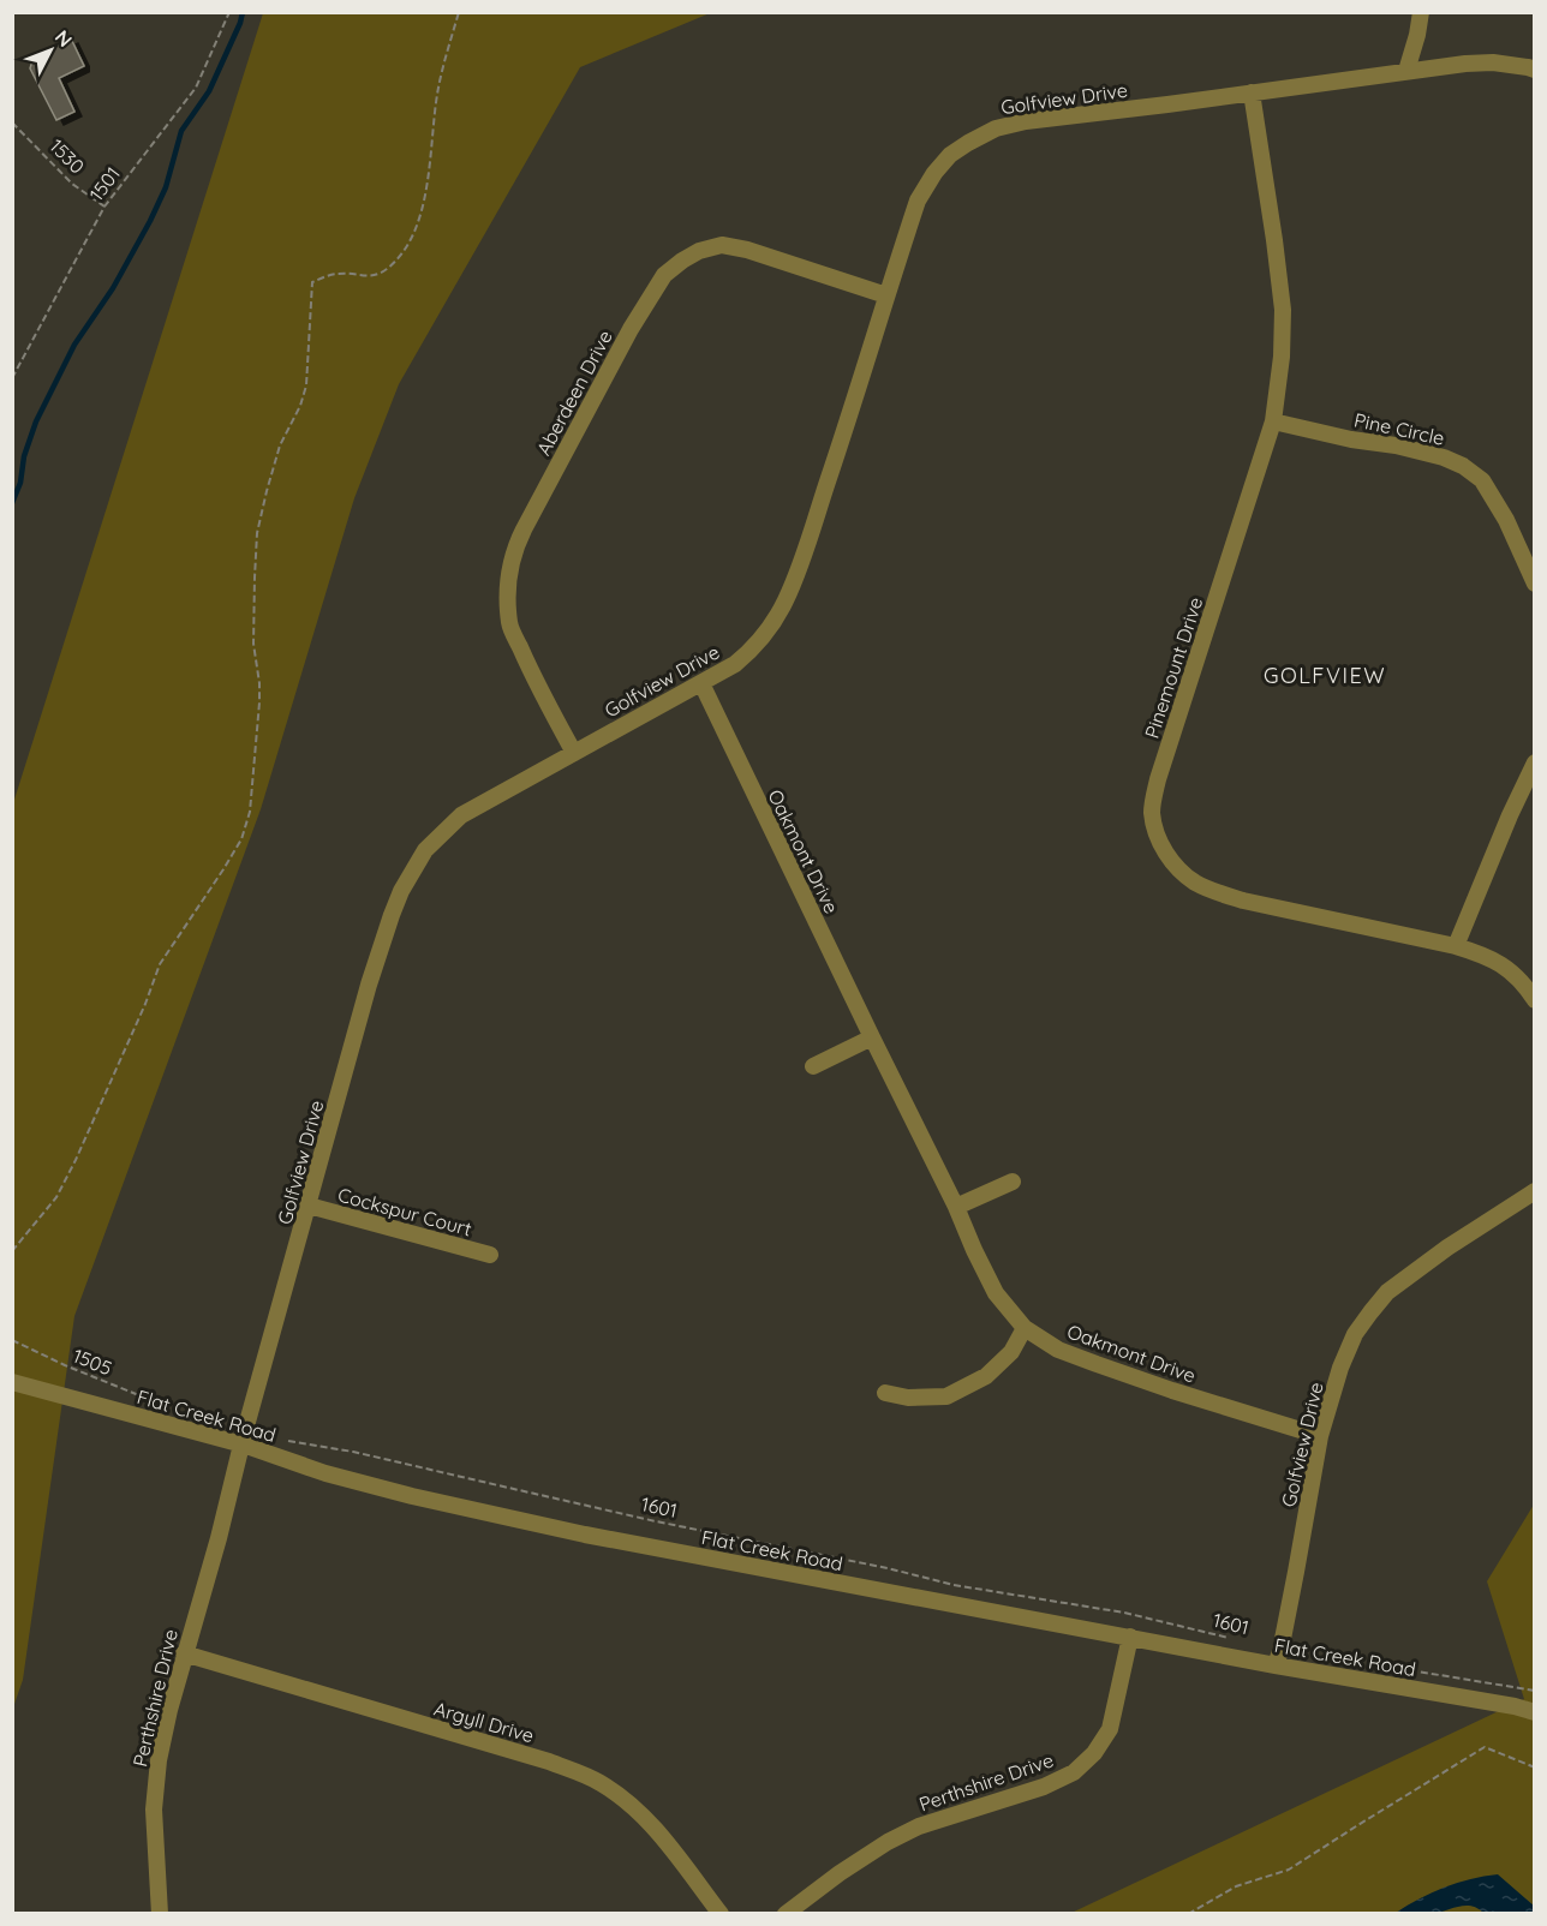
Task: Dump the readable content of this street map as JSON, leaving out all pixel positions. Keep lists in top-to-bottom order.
{
  "streets": {
    "street": [
      "Golfview Drive",
      "Aberdeen Drive",
      "Pine Circle",
      "Pinemount Drive",
      "Oakmont Drive",
      "Cockspur Court",
      "Flat Creek Road",
      "Perthshire Drive",
      "Argyll Drive"
    ],
    "path": [
      "1530",
      "1501",
      "1505",
      "1601"
    ]
  },
  "crossings": [
    ["Golfview Drive", "Aberdeen Drive"],
    ["Golfview Drive", "Pinemount Drive"],
    ["Golfview Drive", "Oakmont Drive"],
    ["Golfview Drive", "Cockspur Court"],
    ["Golfview Drive", "Flat Creek Road"],
    ["Golfview Drive", "Perthshire Drive"],
    ["1530", "1501"],
    ["Pine Circle", "Pinemount Drive"],
    ["Flat Creek Road", "Perthshire Drive"],
    ["Perthshire Drive", "Argyll Drive"]
  ],
  "districts": ["GOLFVIEW"],
  "north": "top right"
}
